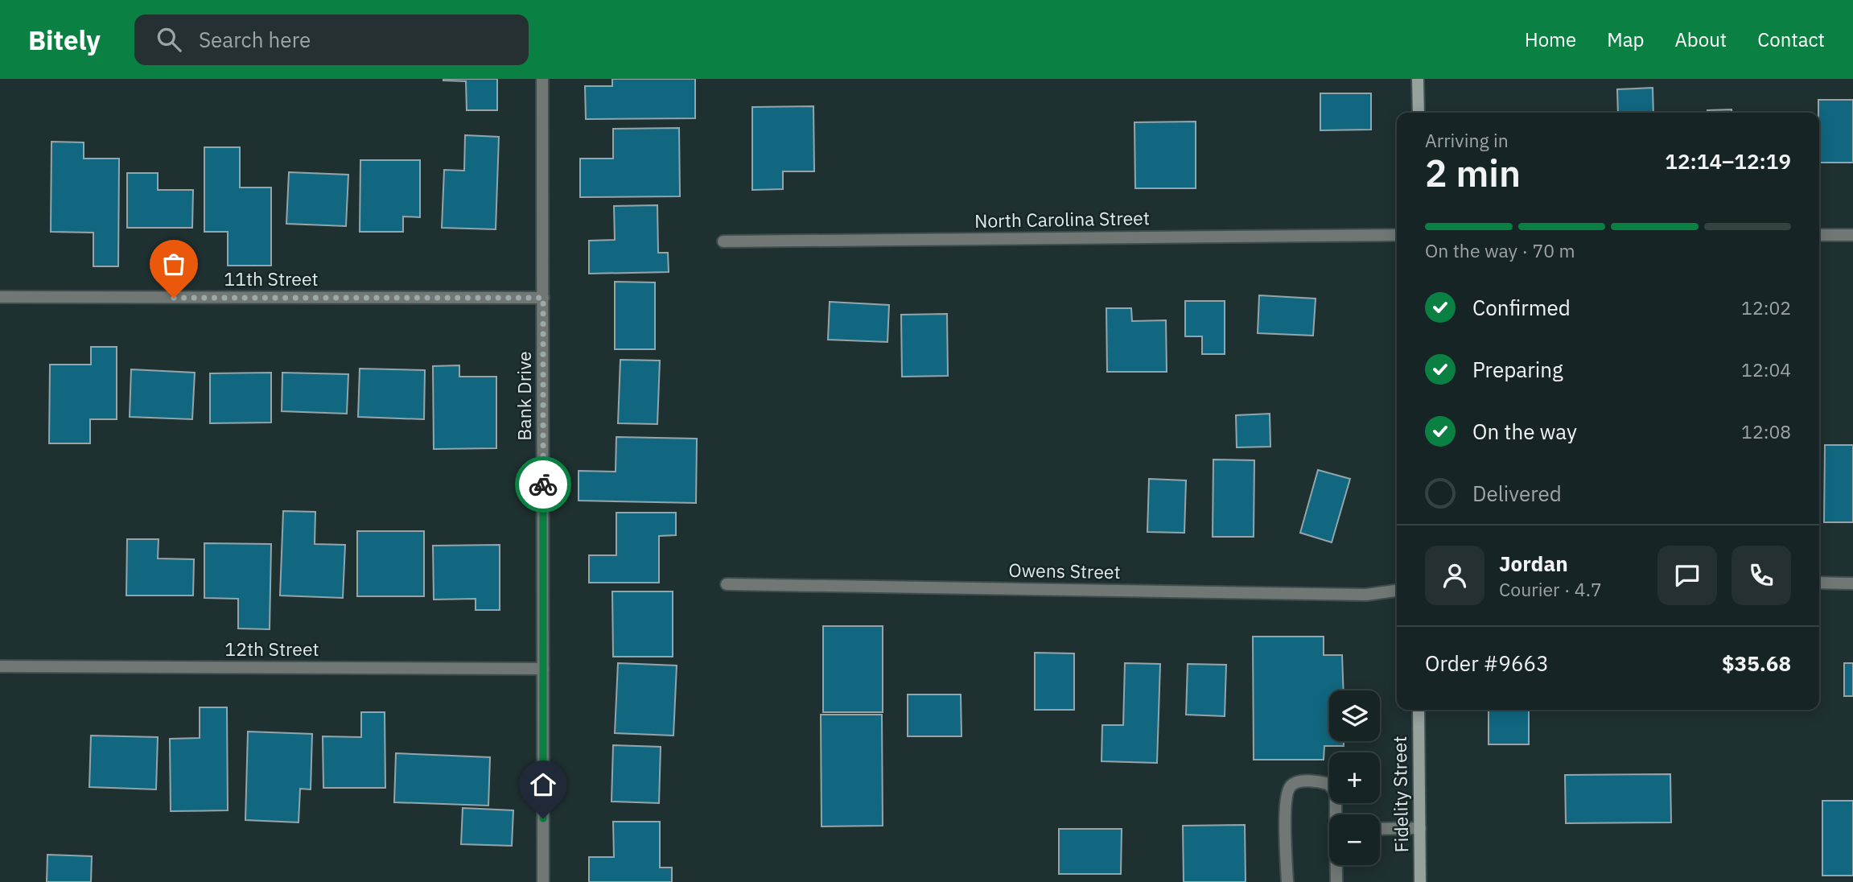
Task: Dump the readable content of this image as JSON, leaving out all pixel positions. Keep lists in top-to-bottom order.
{
  "streets": {
    "main road": ["Fidelity Street"],
    "street": [
      "North Carolina Street",
      "11th Street",
      "Bank Drive",
      "Owens Street",
      "12th Street"
    ]
  },
  "crossings": [
    ["11th Street", "Bank Drive"],
    ["Bank Drive", "12th Street"]
  ],
  "page": {
    "header": "Bitely",
    "search": "Search here",
    "nav": [
      "Home",
      "Map",
      "About",
      "Contact"
    ],
    "heading": ["2 min", "Arriving in", "12:14–12:19"],
    "panel": [
      "Jordan",
      "Courier · 4.7",
      "Order #9663",
      "$35.68"
    ],
    "bar": "On the way · 70 m",
    "list": [
      ["Confirmed", "12:02"],
      ["Preparing", "12:04"],
      ["On the way", "12:08"],
      "Delivered"
    ],
    "map_buttons": ["+", "−"]
  }
}
